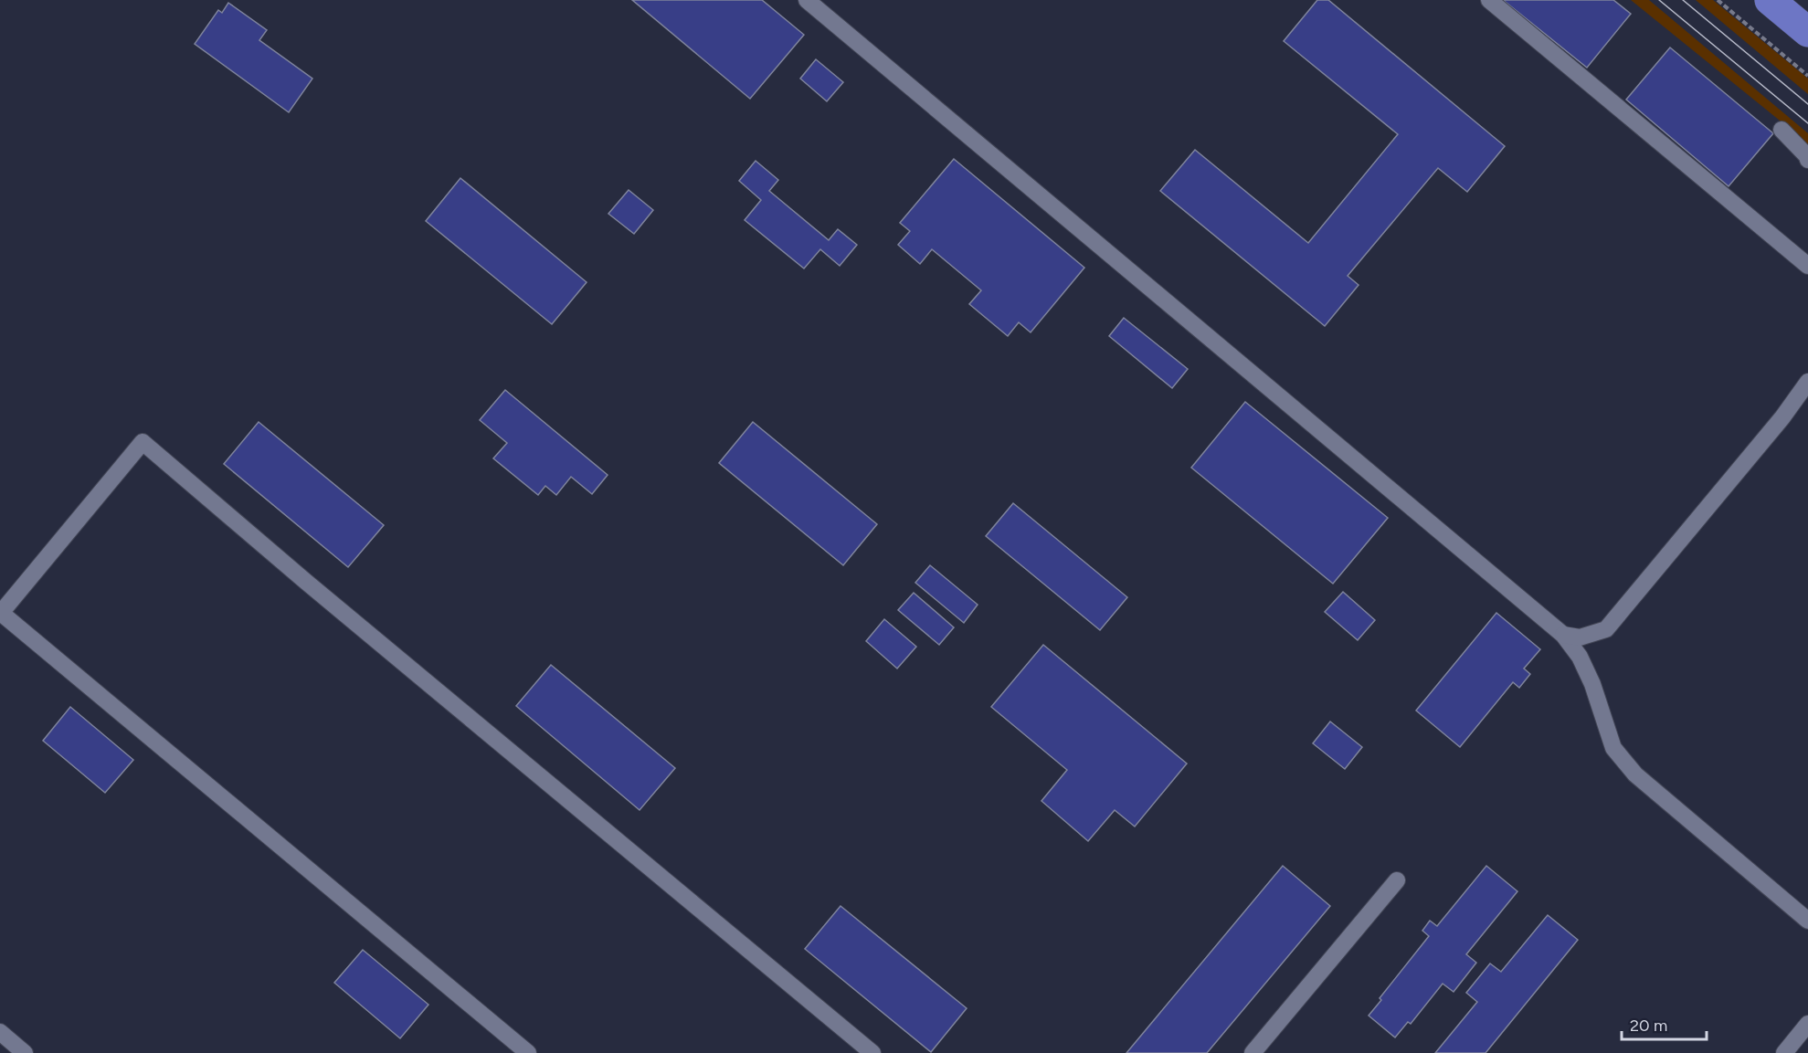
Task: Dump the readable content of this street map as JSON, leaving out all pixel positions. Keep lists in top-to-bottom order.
{
  "scale_bar": "20 m"
}
